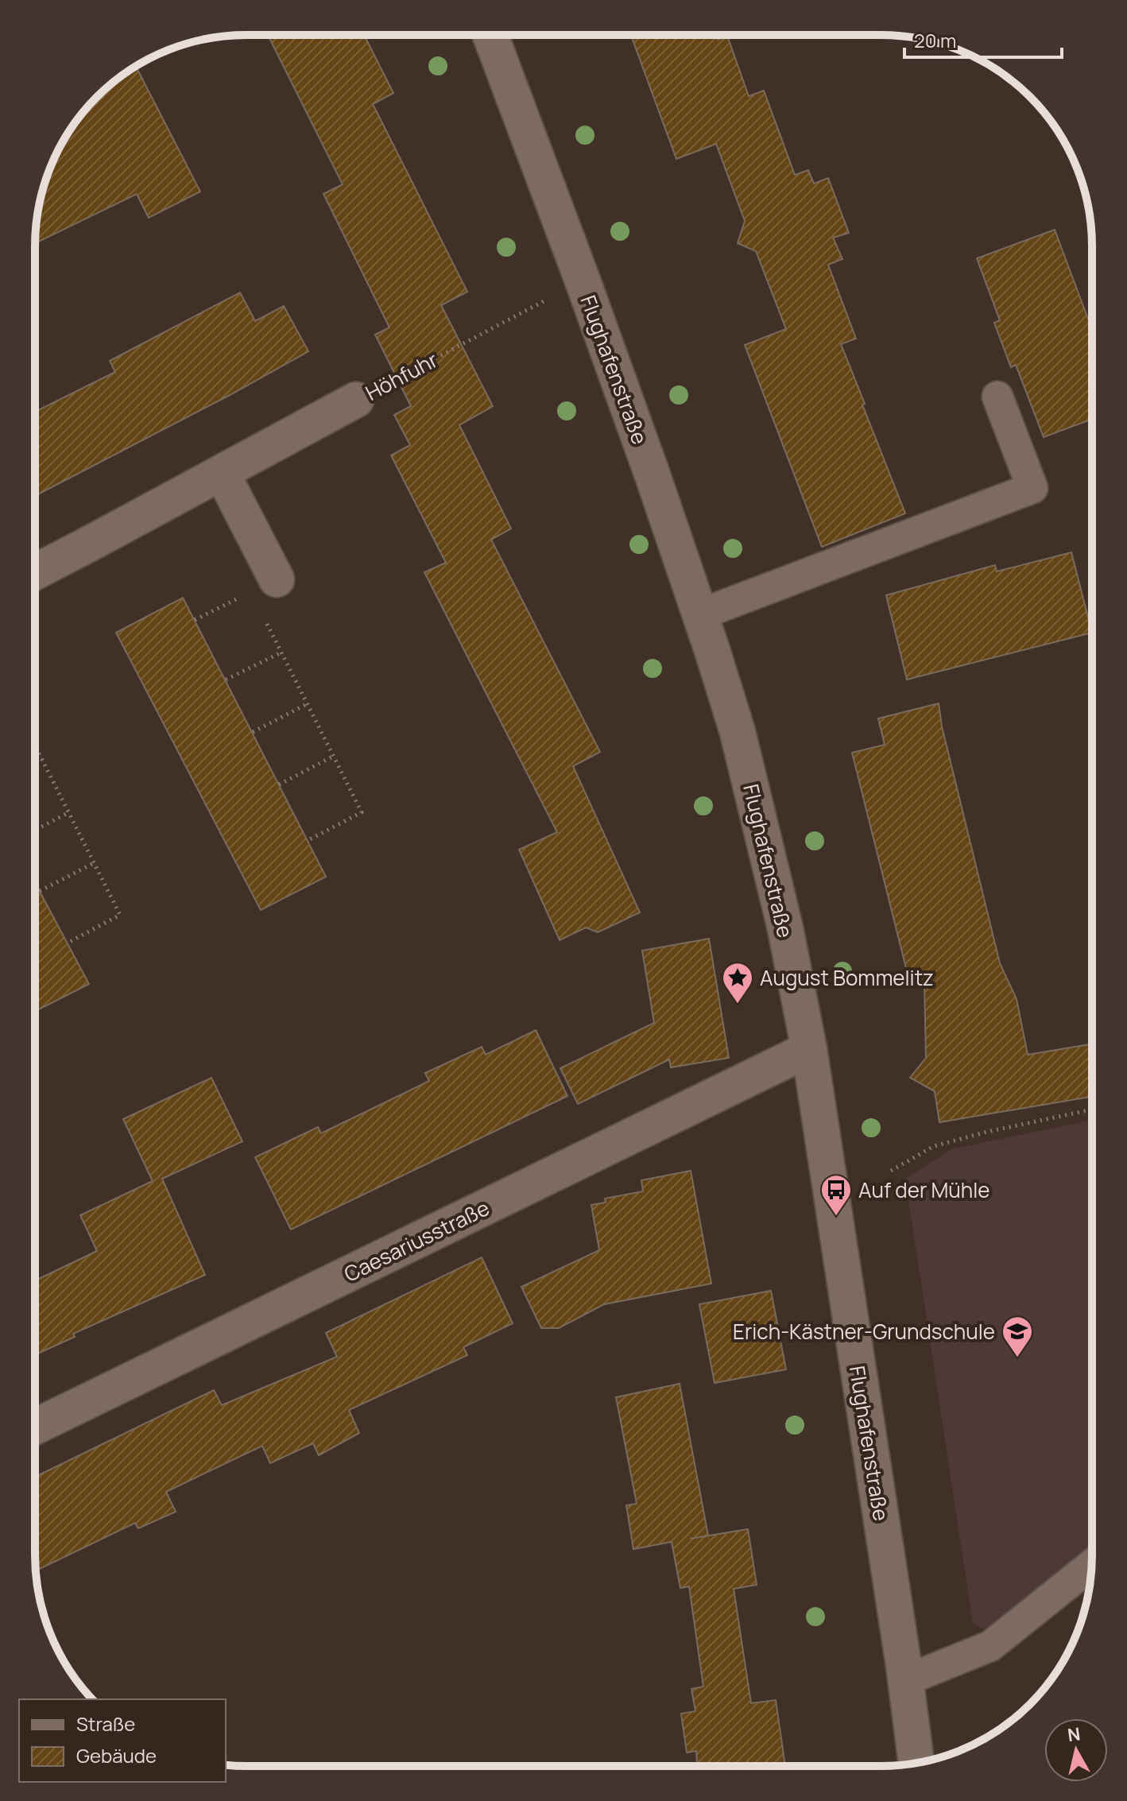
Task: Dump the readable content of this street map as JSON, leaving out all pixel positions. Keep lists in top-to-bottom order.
{
  "streets": {
    "main road": ["Flughafenstraße", "Höhfuhr", "Caesariusstraße"]
  },
  "crossings": [
    ["Flughafenstraße", "Höhfuhr"],
    ["Flughafenstraße", "Caesariusstraße"]
  ],
  "places": {
    "place": ["August Bommelitz"],
    "bus stop": ["Auf der Mühle"],
    "school or university": ["Erich-Kästner-Grundschule"]
  },
  "legend": ["Straße", "Gebäude"],
  "scale_bar": "20 m",
  "north": "top"
}
